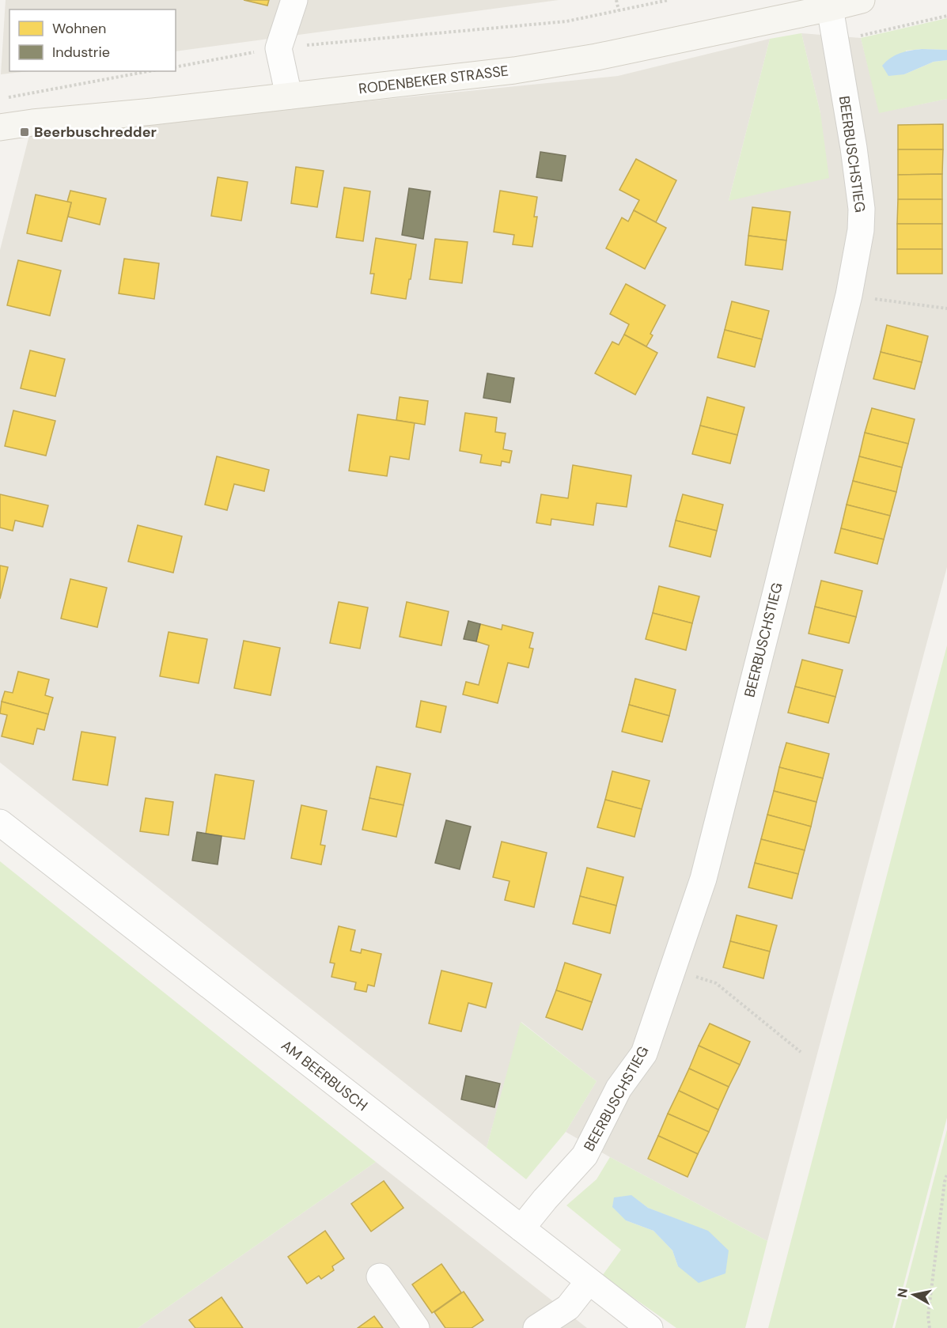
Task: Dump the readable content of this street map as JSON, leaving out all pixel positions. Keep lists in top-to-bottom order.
{
  "streets": {
    "street": ["RODENBEKER STRASSE", "BEERBUSCHSTIEG", "AM BEERBUSCH"]
  },
  "crossings": [
    ["RODENBEKER STRASSE", "BEERBUSCHSTIEG"],
    ["BEERBUSCHSTIEG", "AM BEERBUSCH"]
  ],
  "places": {
    "transit": ["Beerbuschredder"]
  },
  "legend": ["Wohnen", "Industrie"],
  "north": "left"
}
